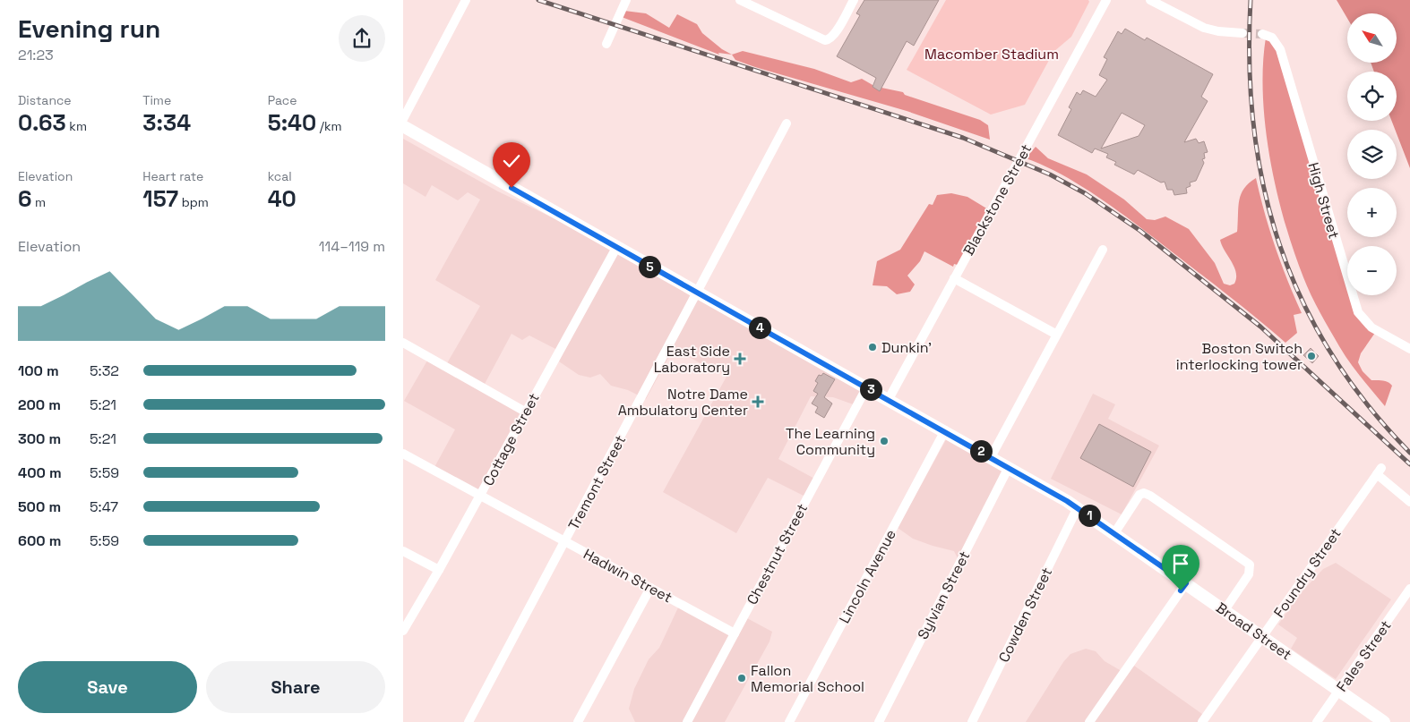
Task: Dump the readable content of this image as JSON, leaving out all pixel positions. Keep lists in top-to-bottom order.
{
  "streets": {
    "main road": ["Broad Street"],
    "street": [
      "Blackstone Street",
      "High Street",
      "Cottage Street",
      "Tremont Street",
      "Chestnut Street",
      "Foundry Street",
      "Hadwin Street",
      "Lincoln Avenue",
      "Sylvian Street",
      "Cowden Street",
      "Fales Street"
    ]
  },
  "crossings": [
    ["Blackstone Street", "Broad Street"],
    ["Cottage Street", "Hadwin Street"],
    ["Cottage Street", "Broad Street"],
    ["Tremont Street", "Hadwin Street"],
    ["Tremont Street", "Broad Street"],
    ["Chestnut Street", "Hadwin Street"],
    ["Chestnut Street", "Broad Street"],
    ["Foundry Street", "Broad Street"],
    ["Lincoln Avenue", "Broad Street"],
    ["Sylvian Street", "Broad Street"],
    ["Cowden Street", "Broad Street"],
    ["Broad Street", "Fales Street"]
  ],
  "parks": ["Macomber Stadium"],
  "places": {
    "other": [
      "Dunkin'",
      "Boston Switch interlocking tower",
      "The Learning Community",
      "Fallon Memorial School"
    ],
    "health": ["East Side Laboratory", "Notre Dame Ambulatory Center"]
  },
  "north": "top left",
  "page": {
    "heading": ["Evening run", "21:23"],
    "map_buttons": ["+", "−"],
    "stats": [
      ["Distance", "0.63 km"],
      ["Time", "3:34"],
      ["Pace", "5:40 /km"],
      ["Elevation", "6 m"],
      ["Heart rate", "157 bpm"],
      ["kcal", "40"]
    ],
    "chart": ["Elevation", "114–119 m"],
    "pins": [
      "5",
      "4",
      "3",
      "2",
      "1"
    ],
    "list": [
      {
        "name": "100 m",
        "note": "5:32"
      },
      {
        "name": "200 m",
        "note": "5:21"
      },
      {
        "name": "300 m",
        "note": "5:21"
      },
      {
        "name": "400 m",
        "note": "5:59"
      },
      {
        "name": "500 m",
        "note": "5:47"
      },
      {
        "name": "600 m",
        "note": "5:59"
      }
    ],
    "buttons": ["Save", "Share"]
  }
}
